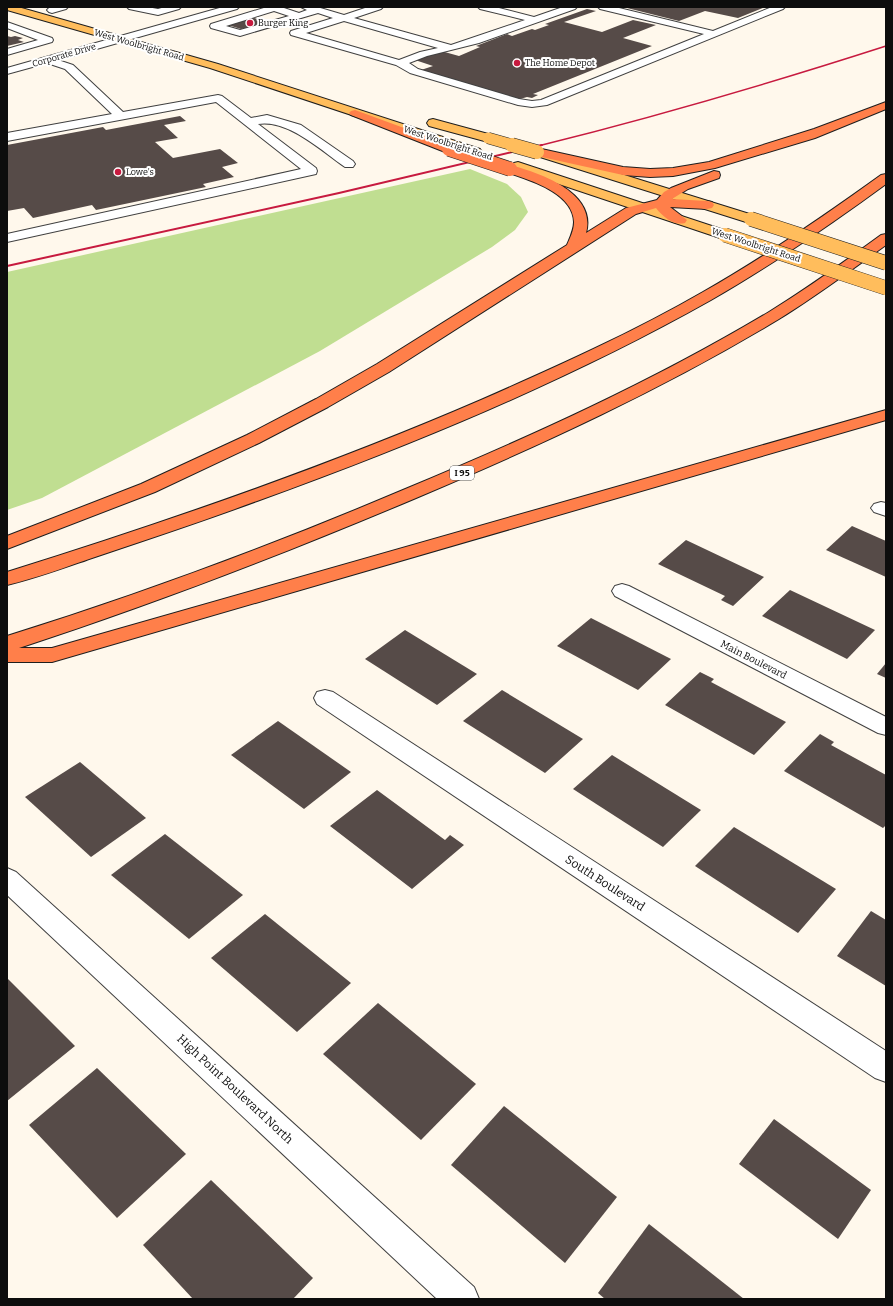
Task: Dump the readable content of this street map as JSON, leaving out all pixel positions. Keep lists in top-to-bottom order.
{
  "streets": {
    "highway": ["I 95"],
    "main road": ["West Woolbright Road"],
    "street": [
      "Corporate Drive",
      "Main Boulevard",
      "South Boulevard",
      "High Point Boulevard North"
    ]
  },
  "crossings": [
    ["West Woolbright Road", "Corporate Drive"]
  ],
  "places": ["Burger King", "The Home Depot", "Lowe's"]
}
